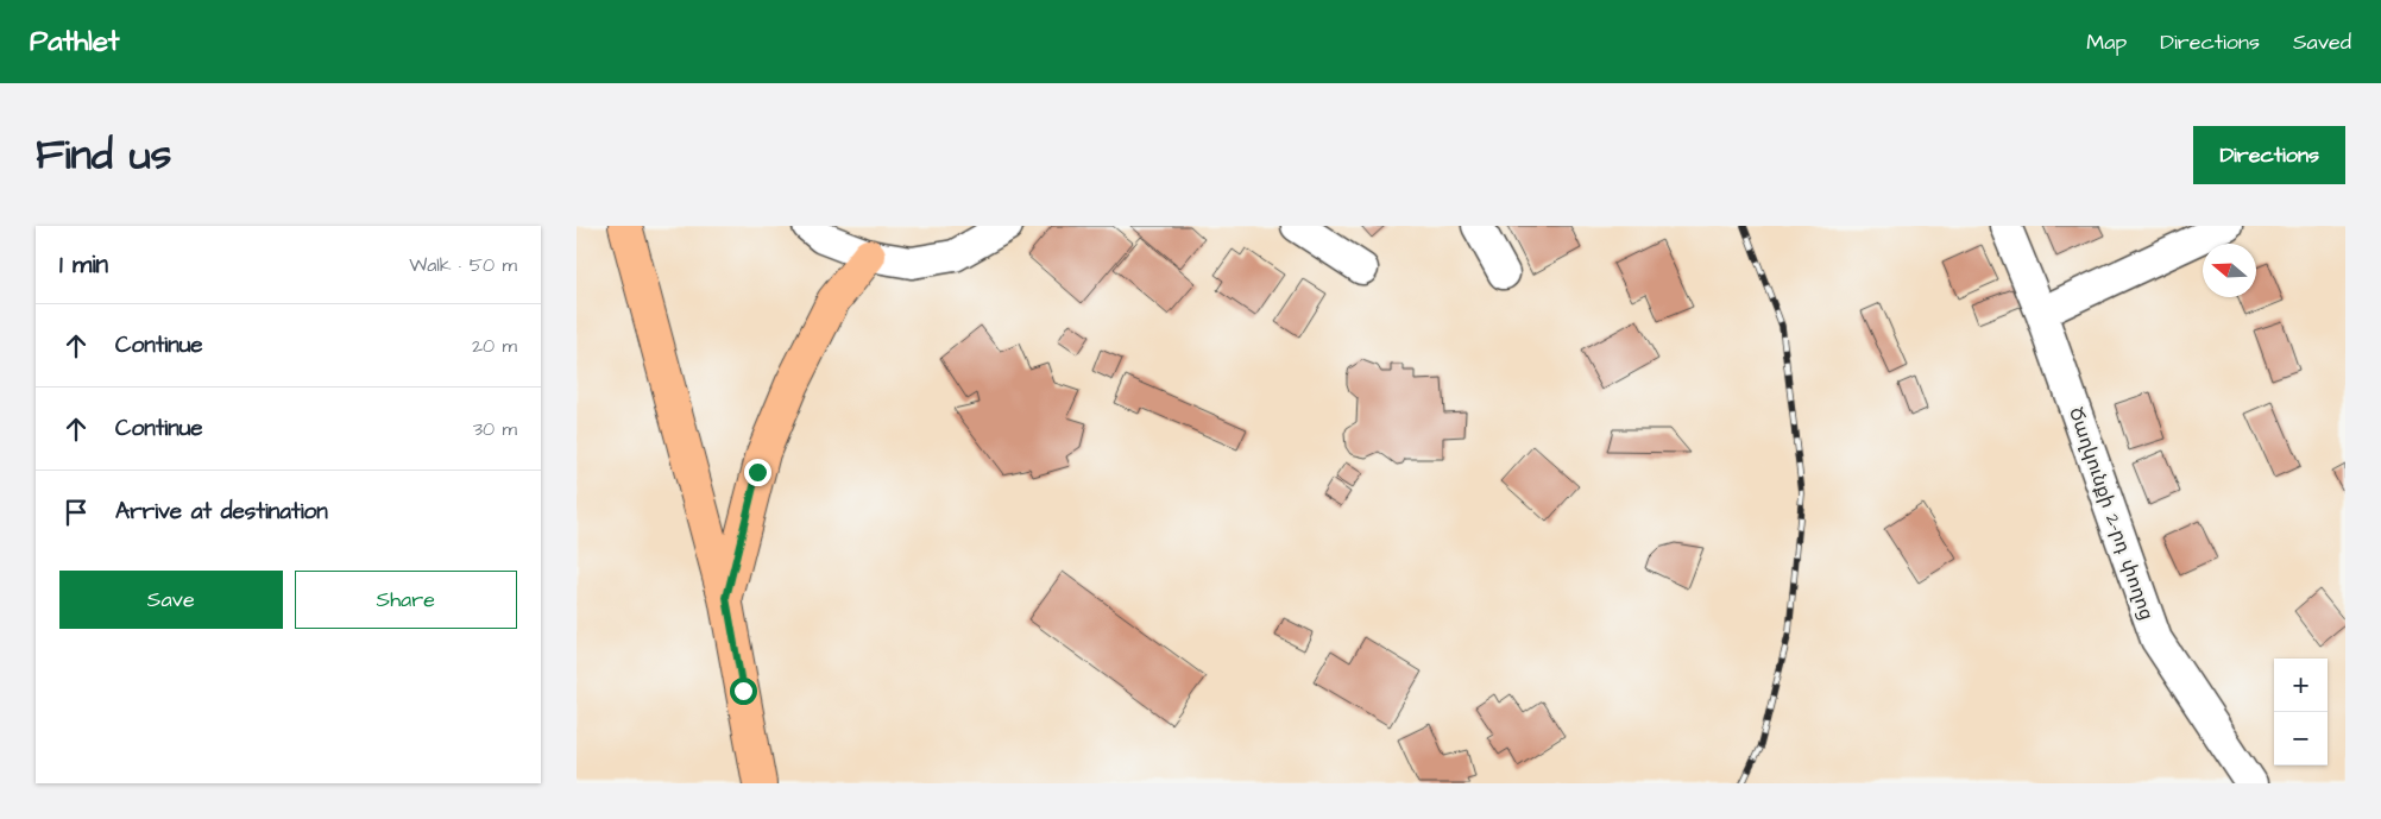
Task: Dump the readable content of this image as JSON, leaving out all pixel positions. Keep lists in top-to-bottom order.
{
  "streets": {
    "street": ["Ծաղկունքի 2-րդ փողոց"]
  },
  "north": "left",
  "page": {
    "header": "Pathlet",
    "nav": ["Map", "Directions", "Saved"],
    "title": "Find us",
    "buttons": [
      "Directions",
      ["Save", "Share"]
    ],
    "heading": ["1 min", "Walk · 50 m"],
    "list": [
      ["Continue", "20 m"],
      ["Continue", "30 m"],
      "Arrive at destination"
    ],
    "map_buttons": ["+", "−"]
  }
}
